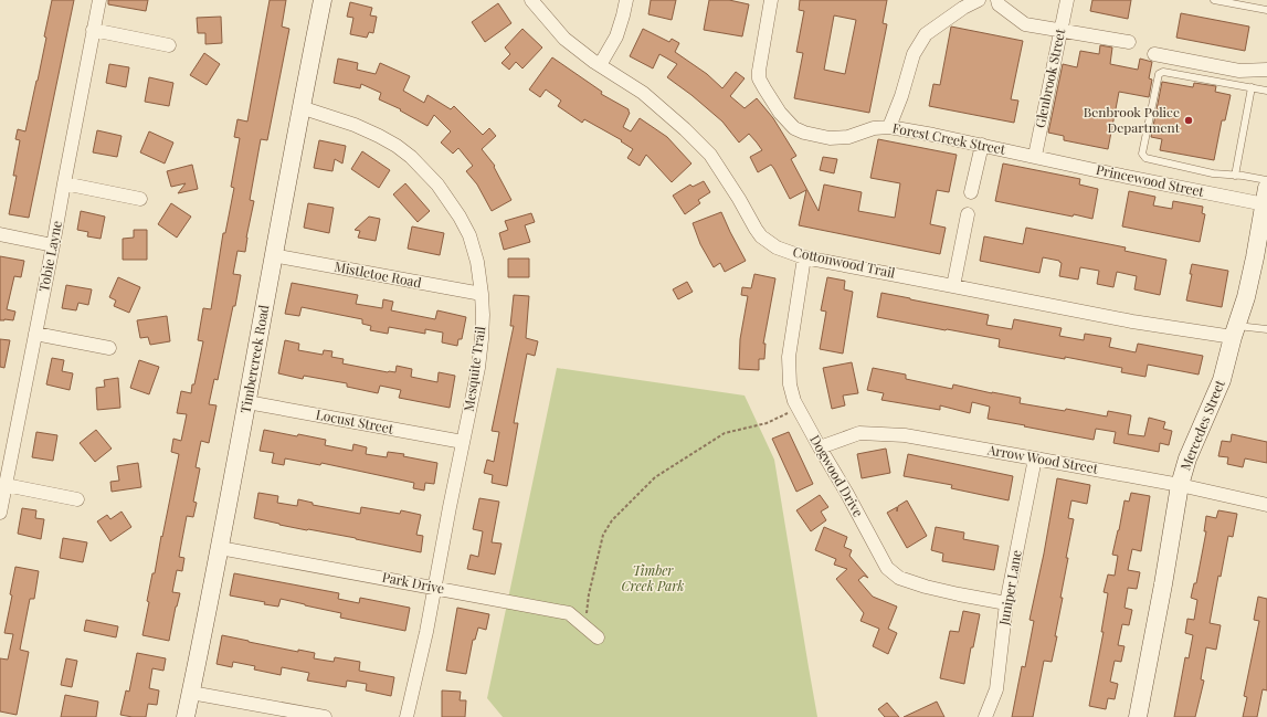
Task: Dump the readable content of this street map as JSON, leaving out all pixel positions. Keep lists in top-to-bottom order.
{
  "streets": {
    "street": [
      "Glenbrook Street",
      "Forest Creek Street",
      "Princewood Street",
      "Tobie Layne",
      "Cottonwood Trail",
      "Mistletoe Road",
      "Timbercreek Road",
      "Mesquite Trail",
      "Locust Street",
      "Mercedes Street",
      "Arrow Wood Street",
      "Dogwood Drive",
      "Park Drive",
      "Juniper Lane"
    ]
  },
  "crossings": [
    ["Glenbrook Street", "Forest Creek Street"],
    ["Glenbrook Street", "Princewood Street"],
    ["Forest Creek Street", "Princewood Street"],
    ["Princewood Street", "Mercedes Street"],
    ["Cottonwood Trail", "Mercedes Street"],
    ["Cottonwood Trail", "Dogwood Drive"],
    ["Mistletoe Road", "Timbercreek Road"],
    ["Mistletoe Road", "Mesquite Trail"],
    ["Timbercreek Road", "Mesquite Trail"],
    ["Timbercreek Road", "Locust Street"],
    ["Timbercreek Road", "Park Drive"],
    ["Mesquite Trail", "Locust Street"],
    ["Mesquite Trail", "Park Drive"],
    ["Mercedes Street", "Arrow Wood Street"],
    ["Arrow Wood Street", "Dogwood Drive"],
    ["Arrow Wood Street", "Juniper Lane"],
    ["Dogwood Drive", "Juniper Lane"]
  ],
  "parks": ["Timber Creek Park"],
  "places": ["Benbrook Police Department"]
}
